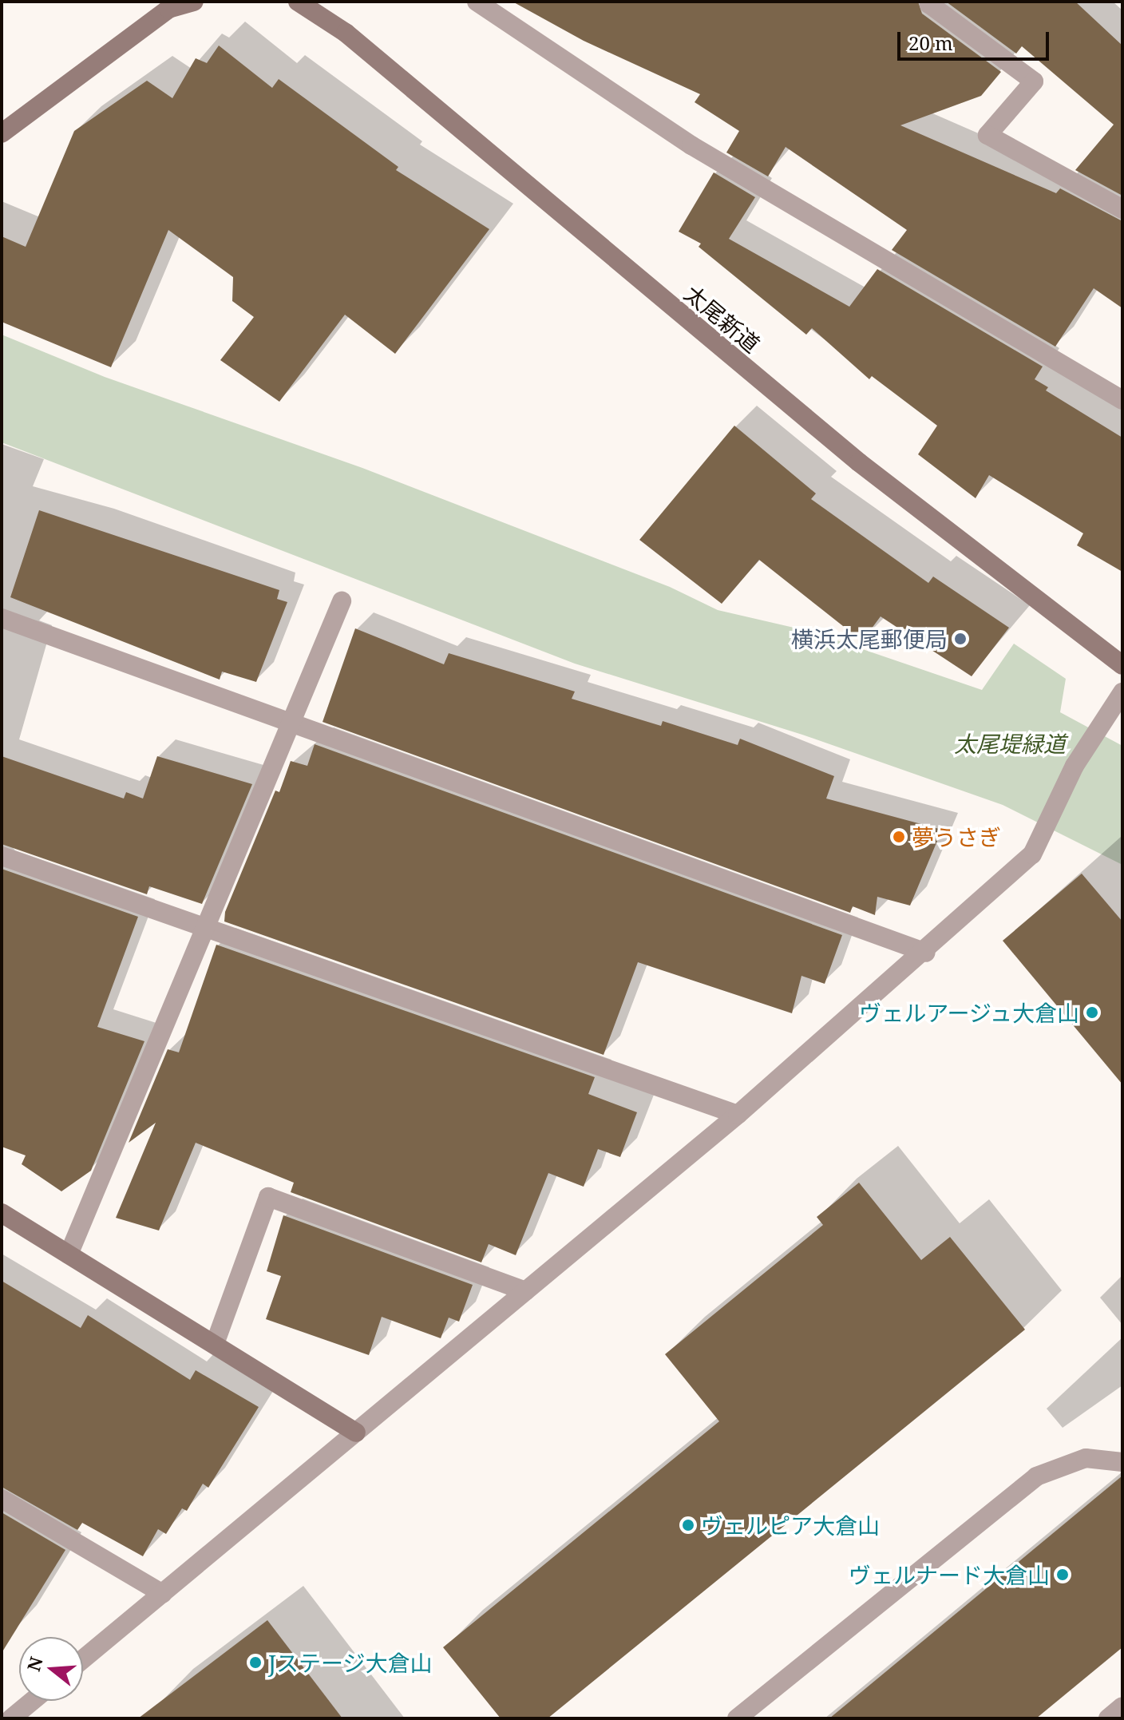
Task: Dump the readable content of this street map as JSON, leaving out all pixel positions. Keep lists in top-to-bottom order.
{
  "streets": {
    "street": ["太尾新道"]
  },
  "parks": ["太尾堤緑道"],
  "places": [
    "横浜太尾郵便局",
    "夢うさぎ",
    "ヴェルアージュ大倉山",
    "ヴェルピア大倉山",
    "ヴェルナード大倉山",
    "Jステージ大倉山"
  ],
  "scale_bar": "20 m",
  "north": "left"
}
